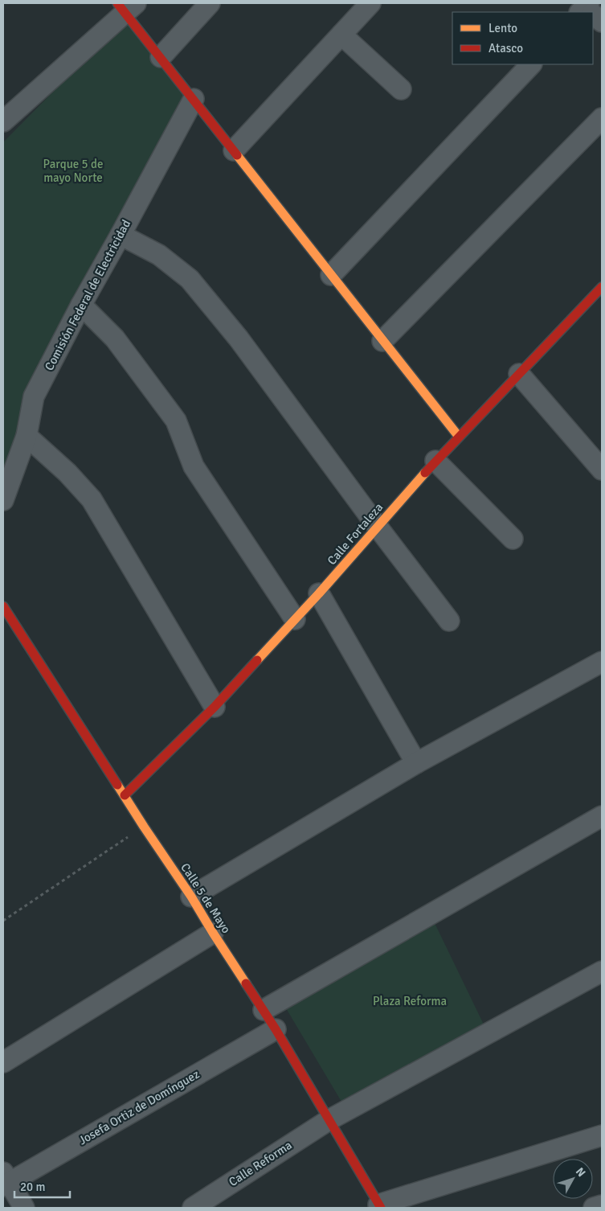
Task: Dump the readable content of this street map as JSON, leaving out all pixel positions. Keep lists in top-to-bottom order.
{
  "streets": {
    "street": [
      "Comisión Federal de Electricidad",
      "Calle Fortaleza",
      "Calle 5 de Mayo",
      "Josefa Ortiz de Domínguez",
      "Calle Reforma"
    ]
  },
  "crossings": [
    ["Calle Fortaleza", "Calle 5 de Mayo"],
    ["Calle 5 de Mayo", "Josefa Ortiz de Domínguez"],
    ["Calle 5 de Mayo", "Calle Reforma"]
  ],
  "parks": ["Parque 5 de mayo Norte", "Plaza Reforma"],
  "legend": ["Lento", "Atasco"],
  "scale_bar": "20 m",
  "north": "top right"
}
